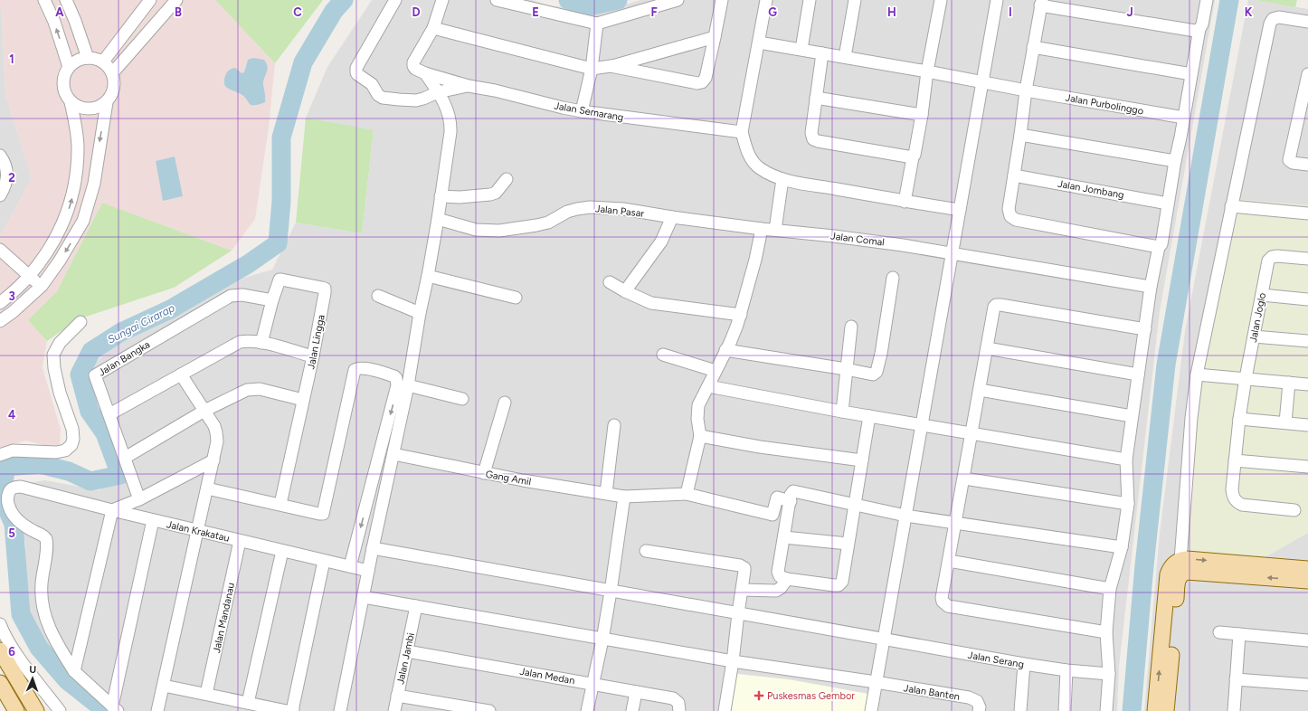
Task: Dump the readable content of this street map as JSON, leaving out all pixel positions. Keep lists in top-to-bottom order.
{
  "streets": {
    "street": [
      "Jalan Purbolinggo",
      "Jalan Semarang",
      "Jalan Jombang",
      "Jalan Pasar",
      "Jalan Comal",
      "Jalan Joglo",
      "Jalan Lingga",
      "Jalan Bangka",
      "Gang Amil",
      "Jalan Krakatau",
      "Jalan Mandanau",
      "Jalan Jambi",
      "Jalan Serang",
      "Jalan Medan",
      "Jalan Banten"
    ]
  },
  "crossings": [
    ["Jalan Pasar", "Jalan Comal"],
    ["Jalan Lingga", "Jalan Bangka"],
    ["Jalan Krakatau", "Jalan Mandanau"],
    ["Jalan Jambi", "Jalan Medan"]
  ],
  "water": ["Sungai Cirarap"],
  "places": {
    "health": ["Puskesmas Gembor"]
  },
  "north": "top",
  "grid": {
    "columns": [
      "A",
      "B",
      "C",
      "D",
      "E",
      "F",
      "G",
      "H",
      "I",
      "J",
      "K"
    ],
    "rows": [
      "1",
      "2",
      "3",
      "4",
      "5",
      "6"
    ]
  }
}
